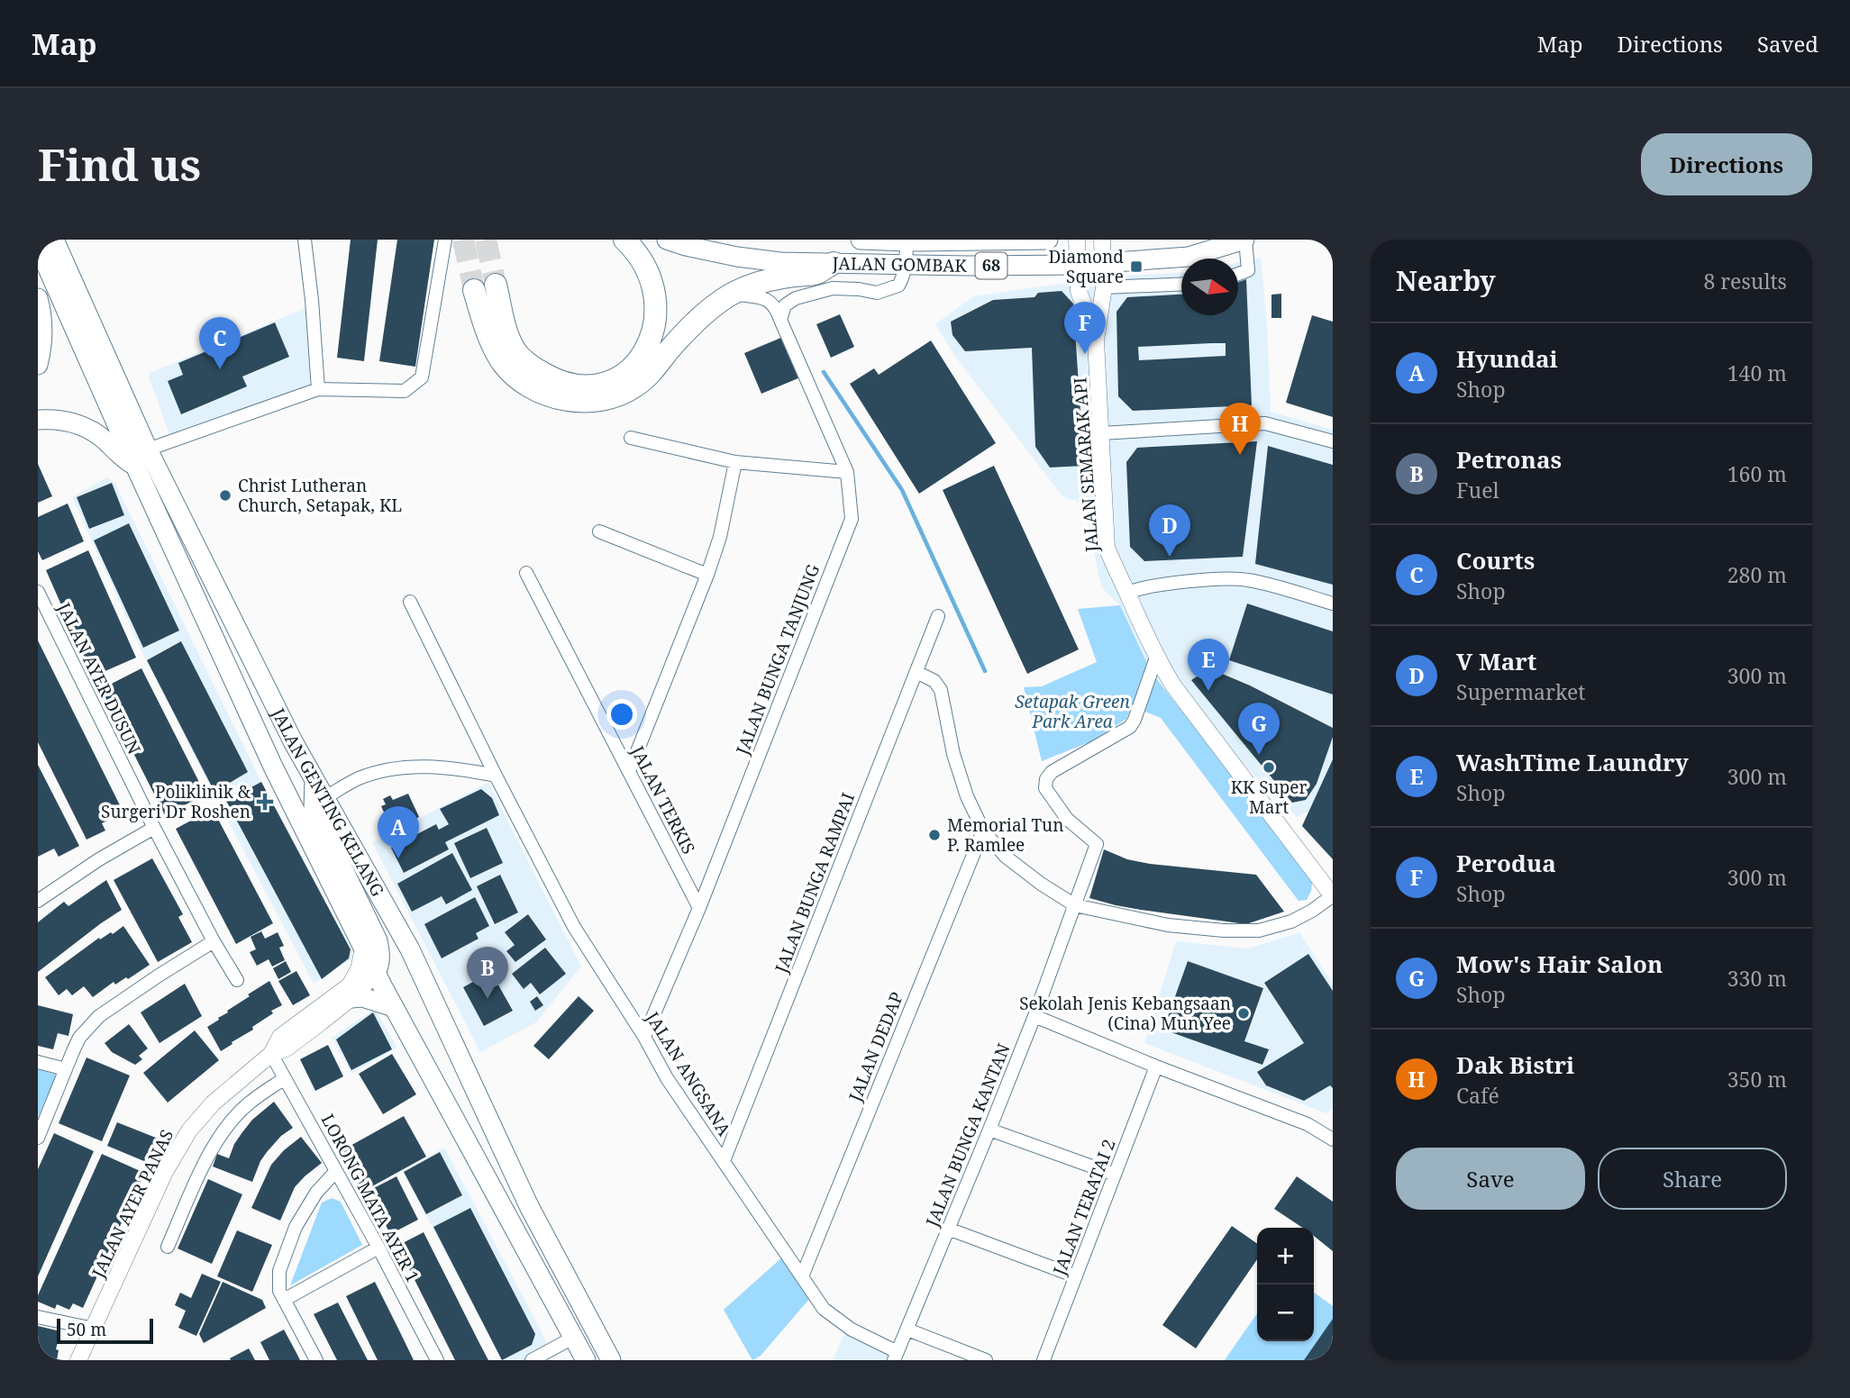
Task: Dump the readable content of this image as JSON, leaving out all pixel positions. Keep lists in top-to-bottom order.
{
  "streets": {
    "main road": ["JALAN GOMBAK", "68", "JALAN GENTING KELANG"],
    "street": [
      "JALAN SEMARAK API",
      "JALAN BUNGA TANJUNG",
      "JALAN AYER DUSUN",
      "JALAN TERKIS",
      "JALAN BUNGA RAMPAI",
      "JALAN DEDAP",
      "JALAN ANGSANA",
      "JALAN BUNGA KANTAN",
      "LORONG MATA AYER 1",
      "JALAN AYER PANAS",
      "JALAN TERATAI 2"
    ]
  },
  "crossings": [
    ["JALAN GOMBAK", "JALAN SEMARAK API"],
    ["JALAN SEMARAK API", "JALAN BUNGA KANTAN"],
    ["JALAN BUNGA TANJUNG", "JALAN TERKIS"],
    ["JALAN BUNGA TANJUNG", "JALAN ANGSANA"],
    ["JALAN GENTING KELANG", "JALAN AYER PANAS"],
    ["JALAN BUNGA RAMPAI", "JALAN ANGSANA"],
    ["JALAN DEDAP", "JALAN ANGSANA"],
    ["JALAN ANGSANA", "JALAN BUNGA KANTAN"],
    ["LORONG MATA AYER 1", "JALAN AYER PANAS"]
  ],
  "parks": ["Setapak Green Park Area"],
  "places": {
    "transit": ["Diamond Square"],
    "other": [
      "Christ Lutheran Church, Setapak, KL",
      "KK Super Mart",
      "Memorial Tun P. Ramlee",
      "Sekolah Jenis Kebangsaan (Cina) Mun Yee"
    ],
    "health": ["Poliklinik & Surgeri Dr Roshen"]
  },
  "scale_bar": "50 m",
  "north": "right",
  "page": {
    "header": "Map",
    "nav": ["Map", "Directions", "Saved"],
    "buttons": [
      "Directions",
      ["Save", "Share"]
    ],
    "title": "Find us",
    "heading": ["Nearby", "8 results"],
    "pins": [
      "F",
      "C",
      "H",
      "D",
      "E",
      "G",
      "A",
      "B"
    ],
    "list": [
      {
        "mark": "A",
        "name": "Hyundai",
        "note": "Shop",
        "value": "140 m"
      },
      {
        "mark": "B",
        "name": "Petronas",
        "note": "Fuel",
        "value": "160 m"
      },
      {
        "mark": "C",
        "name": "Courts",
        "note": "Shop",
        "value": "280 m"
      },
      {
        "mark": "D",
        "name": "V Mart",
        "note": "Supermarket",
        "value": "300 m"
      },
      {
        "mark": "E",
        "name": "WashTime Laundry",
        "note": "Shop",
        "value": "300 m"
      },
      {
        "mark": "F",
        "name": "Perodua",
        "note": "Shop",
        "value": "300 m"
      },
      {
        "mark": "G",
        "name": "Mow's Hair Salon",
        "note": "Shop",
        "value": "330 m"
      },
      {
        "mark": "H",
        "name": "Dak Bistri",
        "note": "Café",
        "value": "350 m"
      }
    ],
    "map_buttons": ["+", "−"],
    "scale": "50 m"
  }
}
